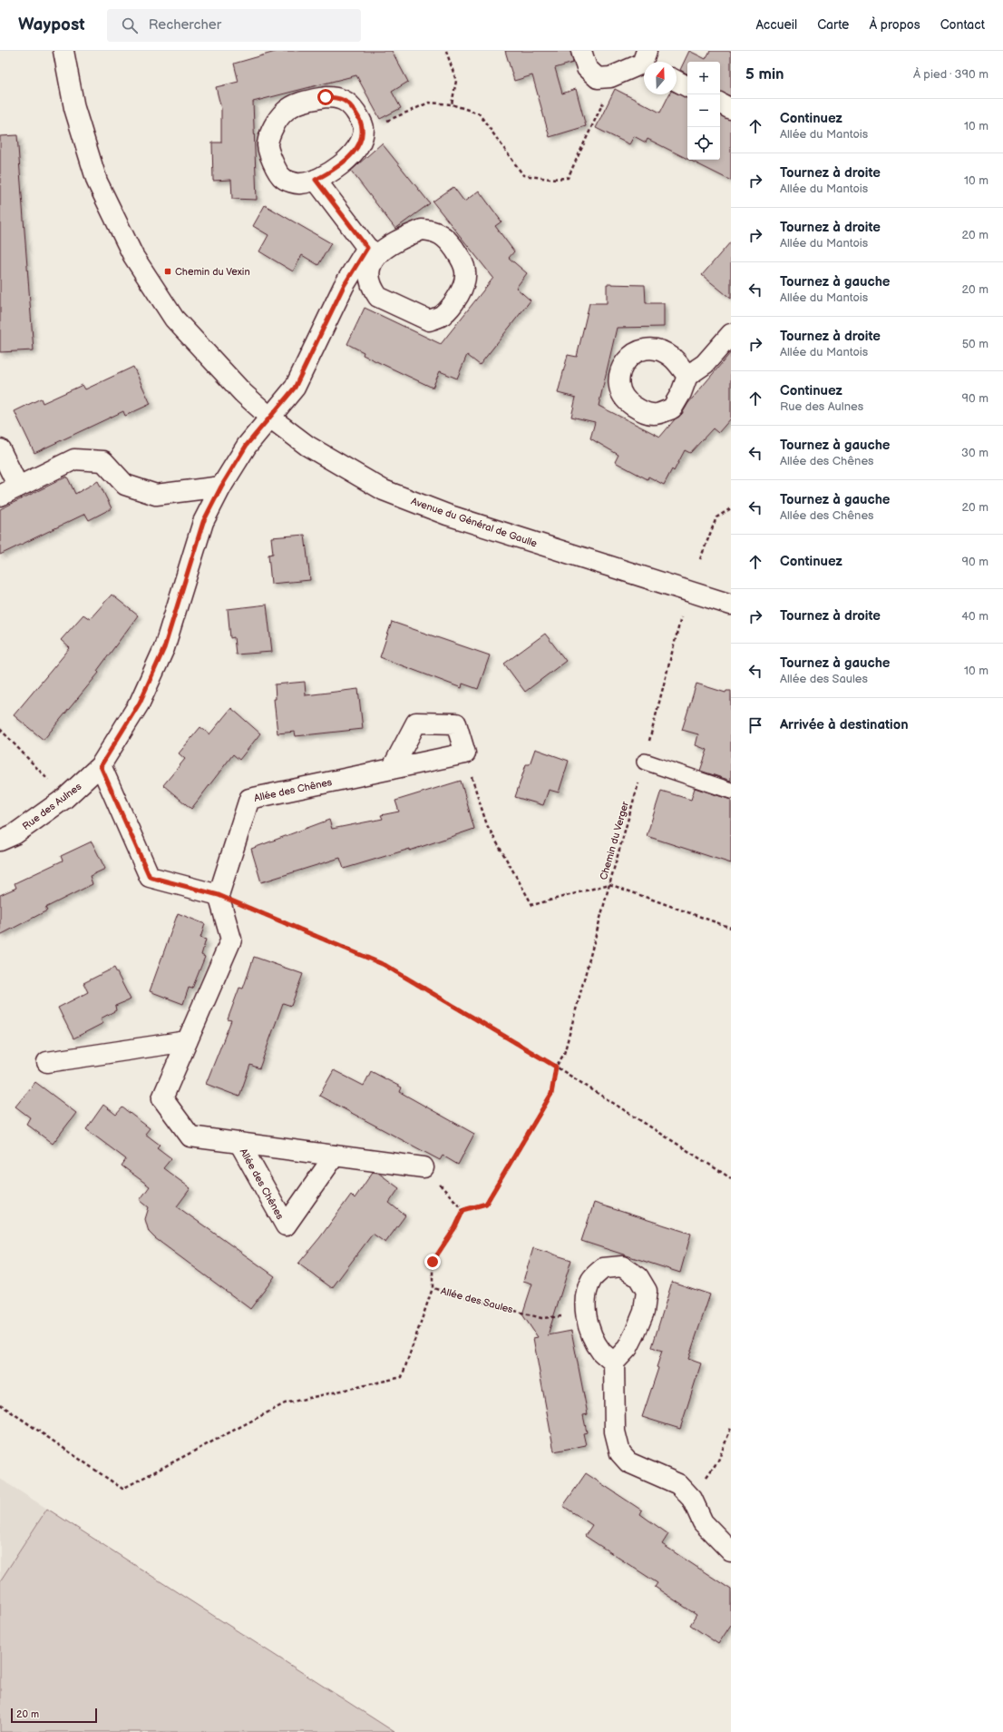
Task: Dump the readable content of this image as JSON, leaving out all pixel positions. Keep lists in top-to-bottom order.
{
  "streets": {
    "street": ["Avenue du Général de Gaulle", "Allée des Chênes", "Rue des Aulnes"],
    "path": ["Chemin du Verger", "Allée des Saules"]
  },
  "crossings": [
    ["Avenue du Général de Gaulle", "Rue des Aulnes"]
  ],
  "places": {
    "transit": ["Chemin du Vexin"]
  },
  "scale_bar": "20 m",
  "north": "top",
  "page": {
    "header": "Waypost",
    "search": "Rechercher",
    "nav": [
      "Accueil",
      "Carte",
      "À propos",
      "Contact"
    ],
    "heading": ["5 min", "À pied · 390 m"],
    "map_buttons": ["+", "−"],
    "list": [
      ["Continuez", "Allée du Mantois", "10 m"],
      ["Tournez à droite", "Allée du Mantois", "10 m"],
      ["Tournez à droite", "Allée du Mantois", "20 m"],
      ["Tournez à gauche", "Allée du Mantois", "20 m"],
      ["Tournez à droite", "Allée du Mantois", "50 m"],
      ["Continuez", "Rue des Aulnes", "90 m"],
      ["Tournez à gauche", "Allée des Chênes", "30 m"],
      ["Tournez à gauche", "Allée des Chênes", "20 m"],
      ["Continuez", "90 m"],
      ["Tournez à droite", "40 m"],
      ["Tournez à gauche", "Allée des Saules", "10 m"],
      "Arrivée à destination"
    ],
    "scale": "20 m"
  }
}
